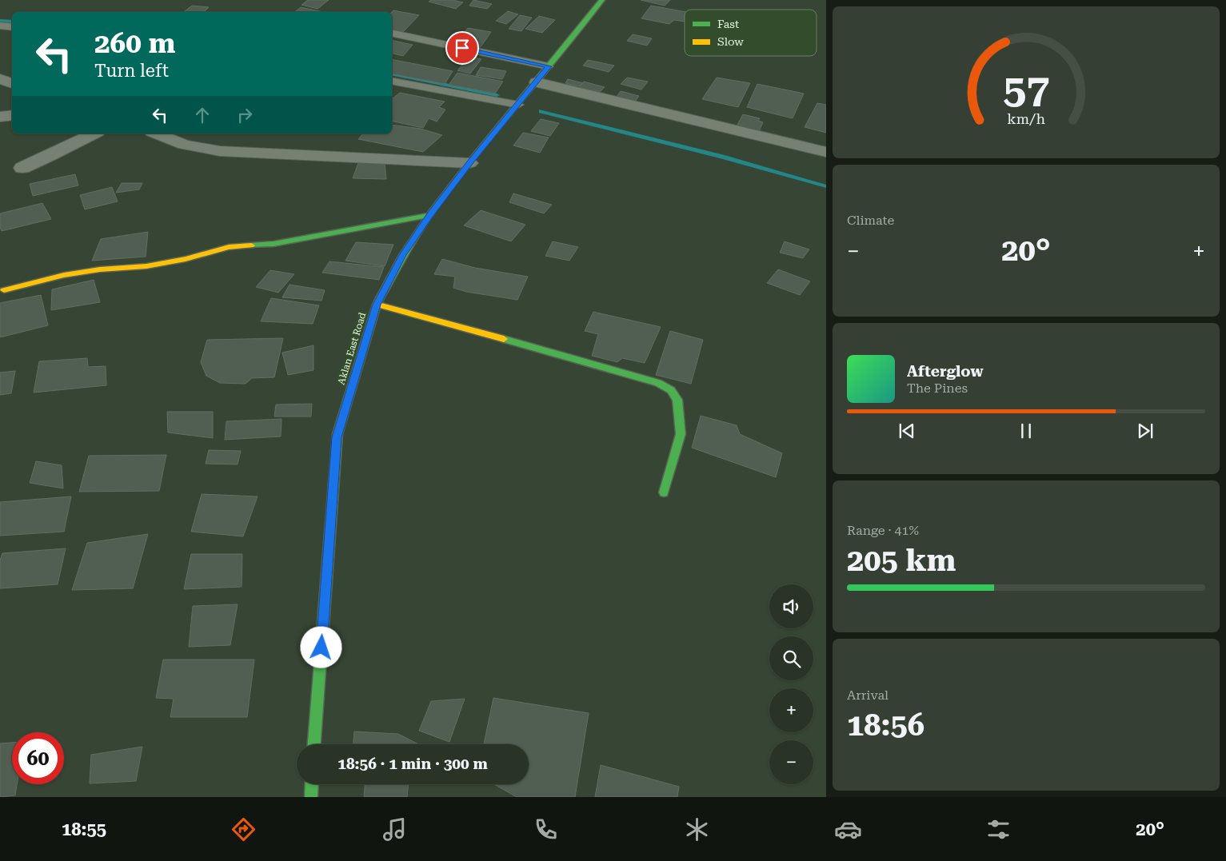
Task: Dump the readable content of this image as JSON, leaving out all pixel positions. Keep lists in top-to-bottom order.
{
  "streets": {
    "main road": ["Aklan East Road"]
  },
  "legend": ["Fast", "Slow"],
  "page": {
    "turn": ["260 m", "Turn left"],
    "tile": [
      "Climate",
      ["Range · 41%", "205 km"],
      ["Arrival", "18:56"]
    ],
    "heat": ["−", "20°", "+"],
    "song": ["Afterglow", "The Pines"],
    "map_buttons": ["+", "−"],
    "limit": "60",
    "trip": "18:56 · 1 min · 300 m",
    "tabs": ["18:55", "20°"],
    "gauge": ["57", "km/h"]
  }
}
